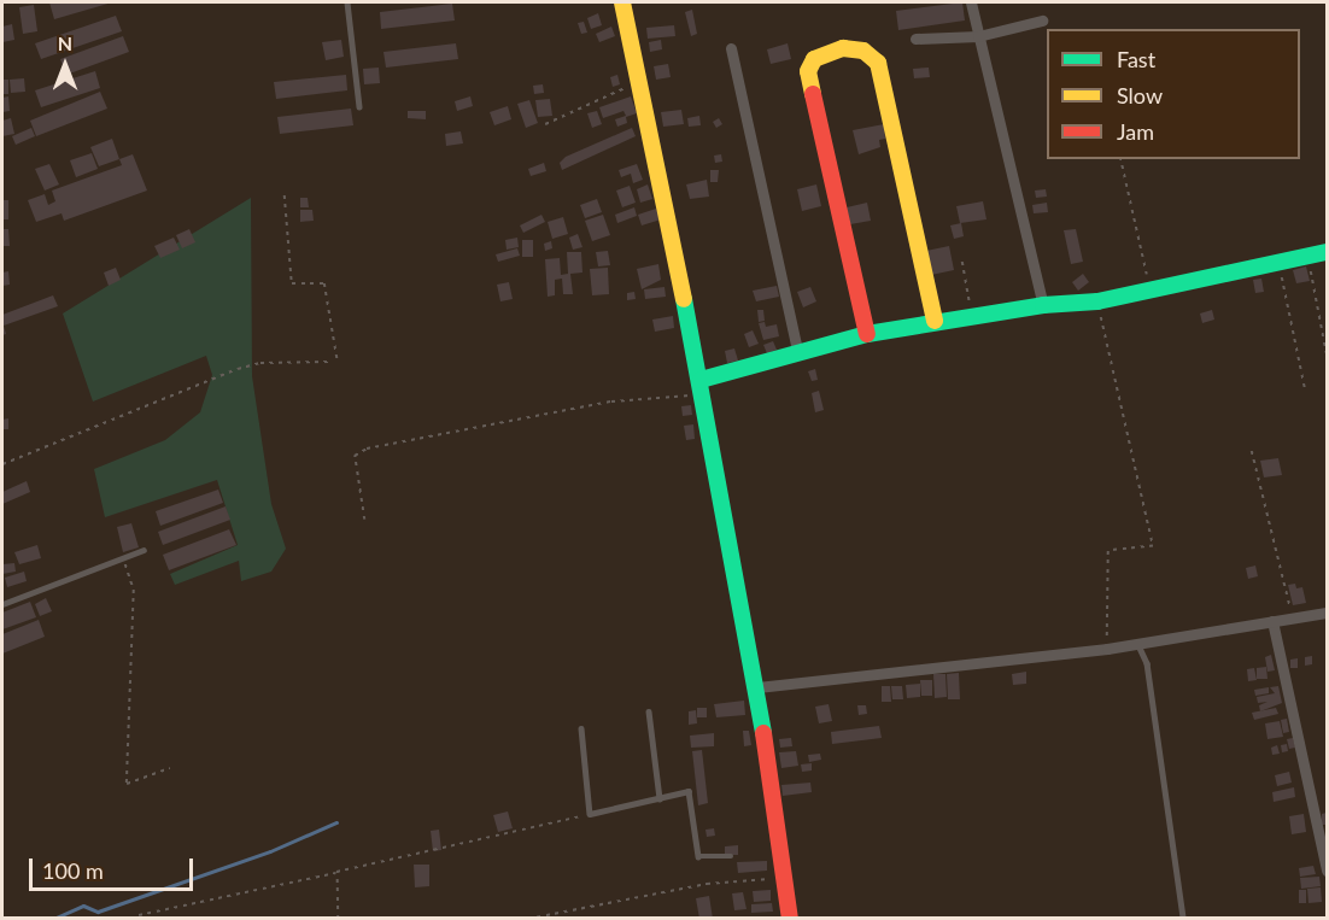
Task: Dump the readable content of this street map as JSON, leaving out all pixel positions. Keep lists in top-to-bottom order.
{
  "legend": ["Fast", "Slow", "Jam"],
  "scale_bar": "100 m",
  "north": "top"
}
